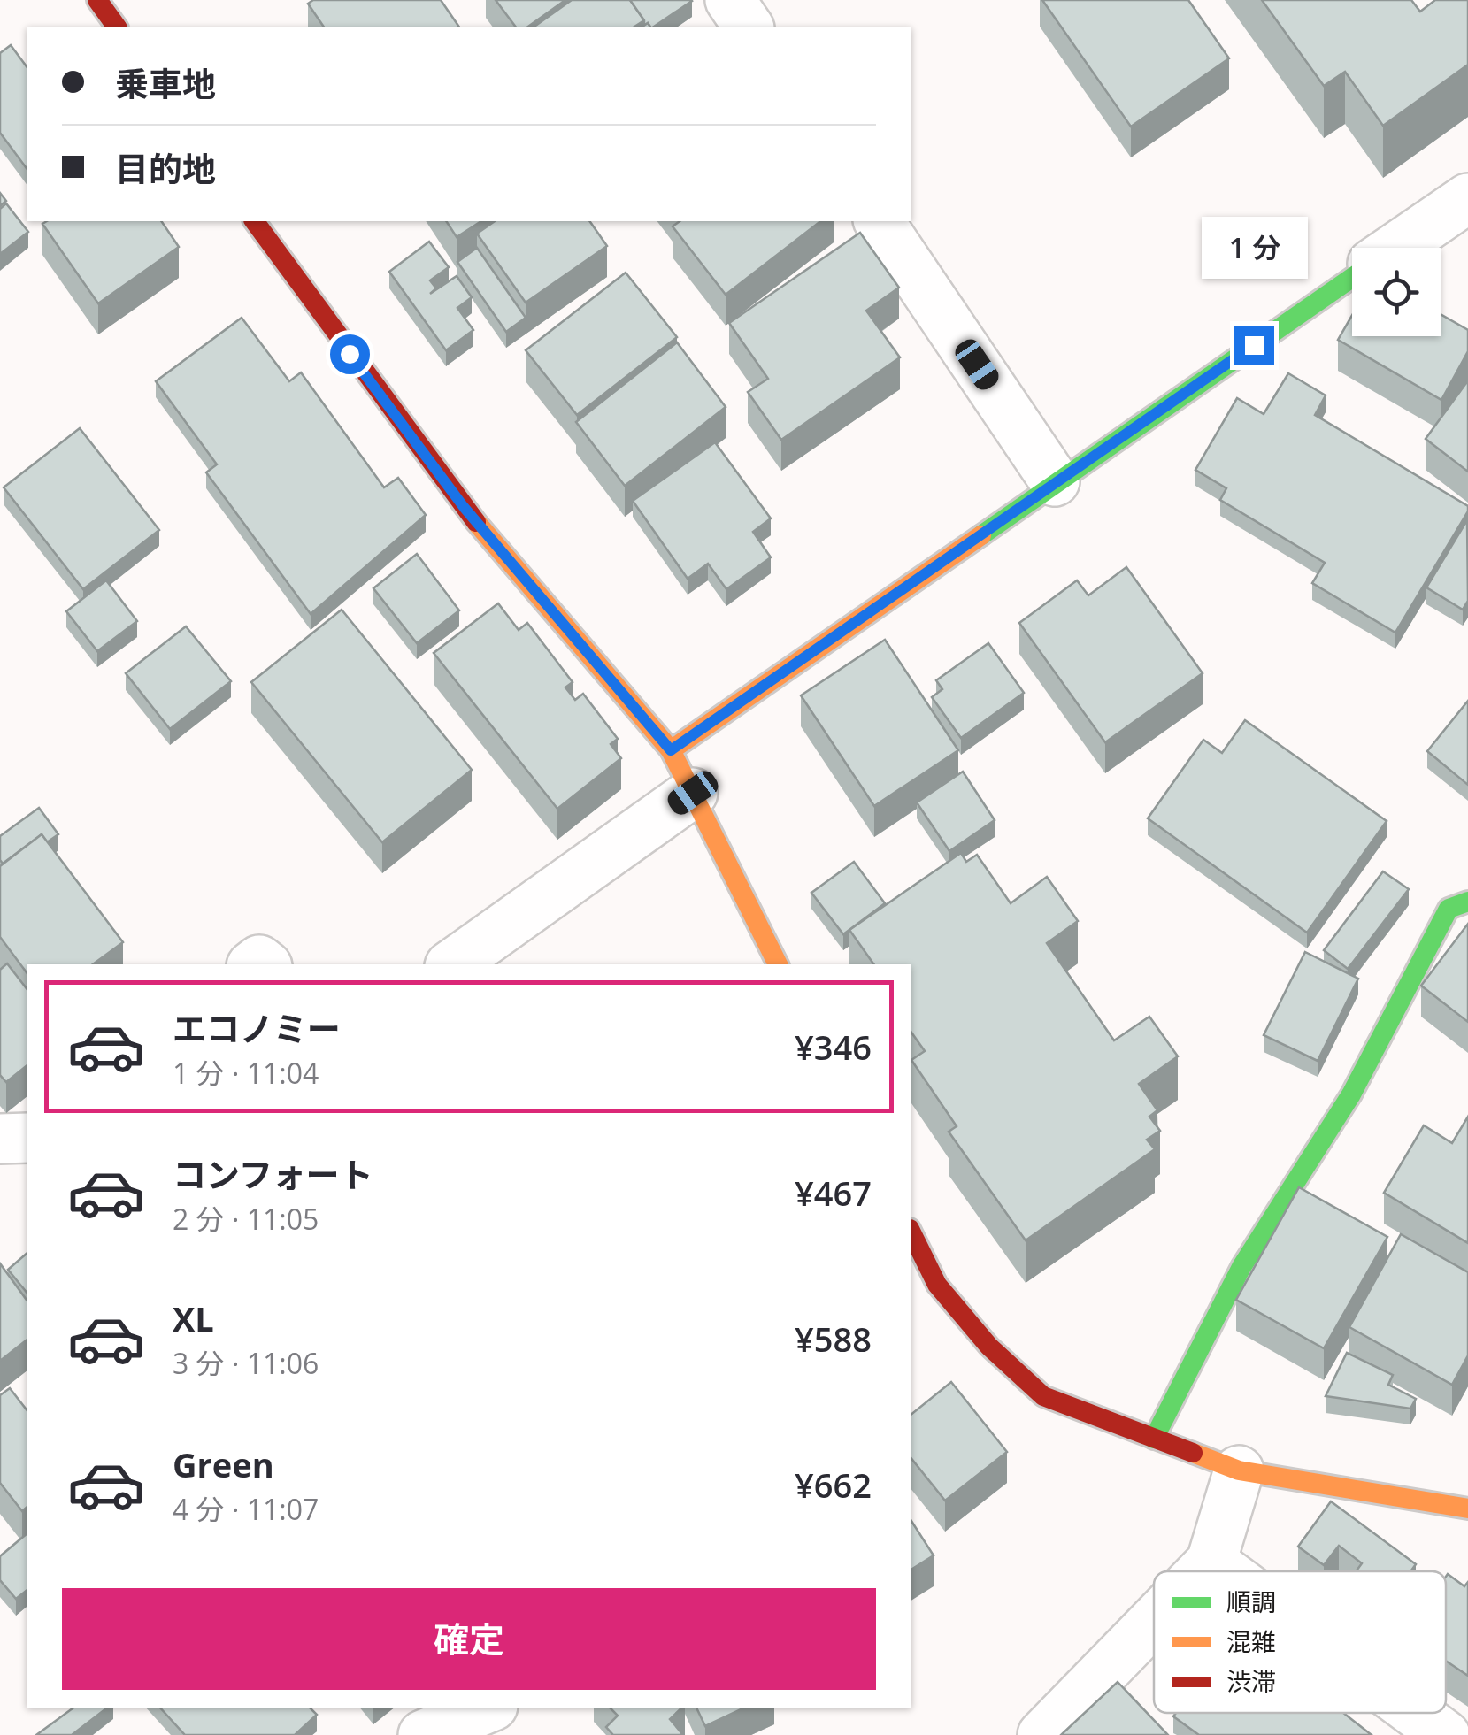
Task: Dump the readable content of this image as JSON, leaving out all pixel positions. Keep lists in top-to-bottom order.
{
  "legend": ["順調", "混雑", "渋滞"],
  "page": {
    "banner": ["乗車地", "目的地"],
    "bubble": "1 分",
    "list": [
      {
        "name": "エコノミー",
        "note": "1 分 · 11:04",
        "value": "¥346"
      },
      {
        "name": "コンフォート",
        "note": "2 分 · 11:05",
        "value": "¥467"
      },
      {
        "name": "XL",
        "note": "3 分 · 11:06",
        "value": "¥588"
      },
      {
        "name": "Green",
        "note": "4 分 · 11:07",
        "value": "¥662"
      }
    ],
    "buttons": "確定"
  }
}
